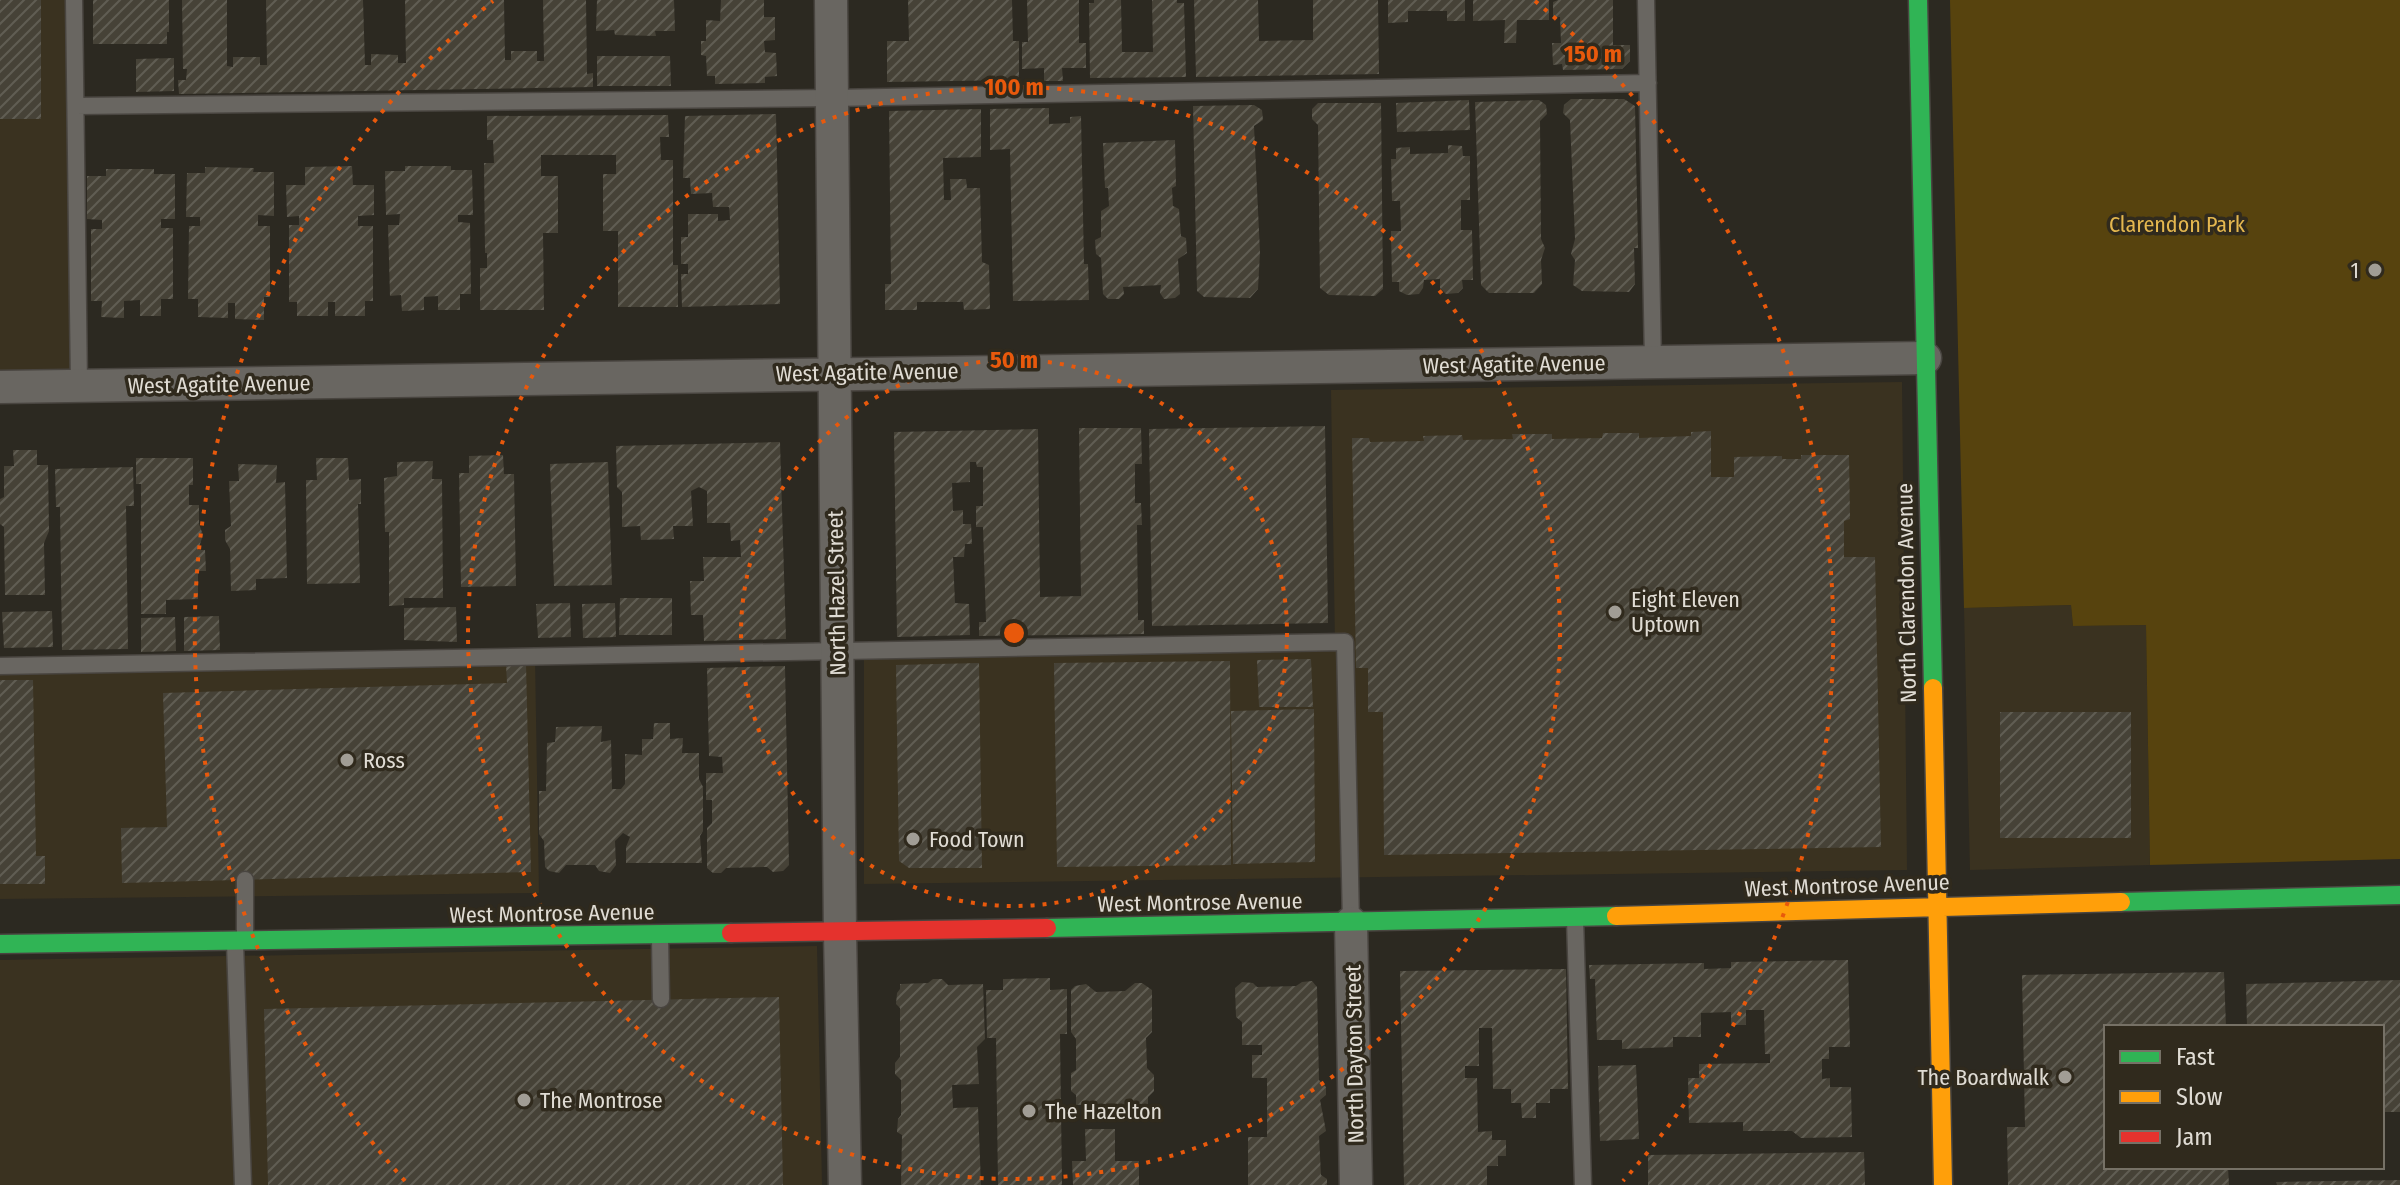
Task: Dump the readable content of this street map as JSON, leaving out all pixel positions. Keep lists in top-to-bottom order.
{
  "streets": {
    "main road": ["North Clarendon Avenue", "West Montrose Avenue"],
    "street": ["West Agatite Avenue", "North Hazel Street", "North Dayton Street"]
  },
  "crossings": [
    ["West Agatite Avenue", "North Hazel Street"],
    ["West Agatite Avenue", "North Clarendon Avenue"],
    ["North Hazel Street", "West Montrose Avenue"],
    ["North Clarendon Avenue", "West Montrose Avenue"],
    ["West Montrose Avenue", "North Dayton Street"]
  ],
  "parks": ["Clarendon Park"],
  "places": [
    "1",
    "Eight Eleven Uptown",
    "Ross",
    "Food Town",
    "The Boardwalk",
    "The Montrose",
    "The Hazelton"
  ],
  "legend": ["Fast", "Slow", "Jam"],
  "rings": ["150 m", "100 m", "50 m"]
}
